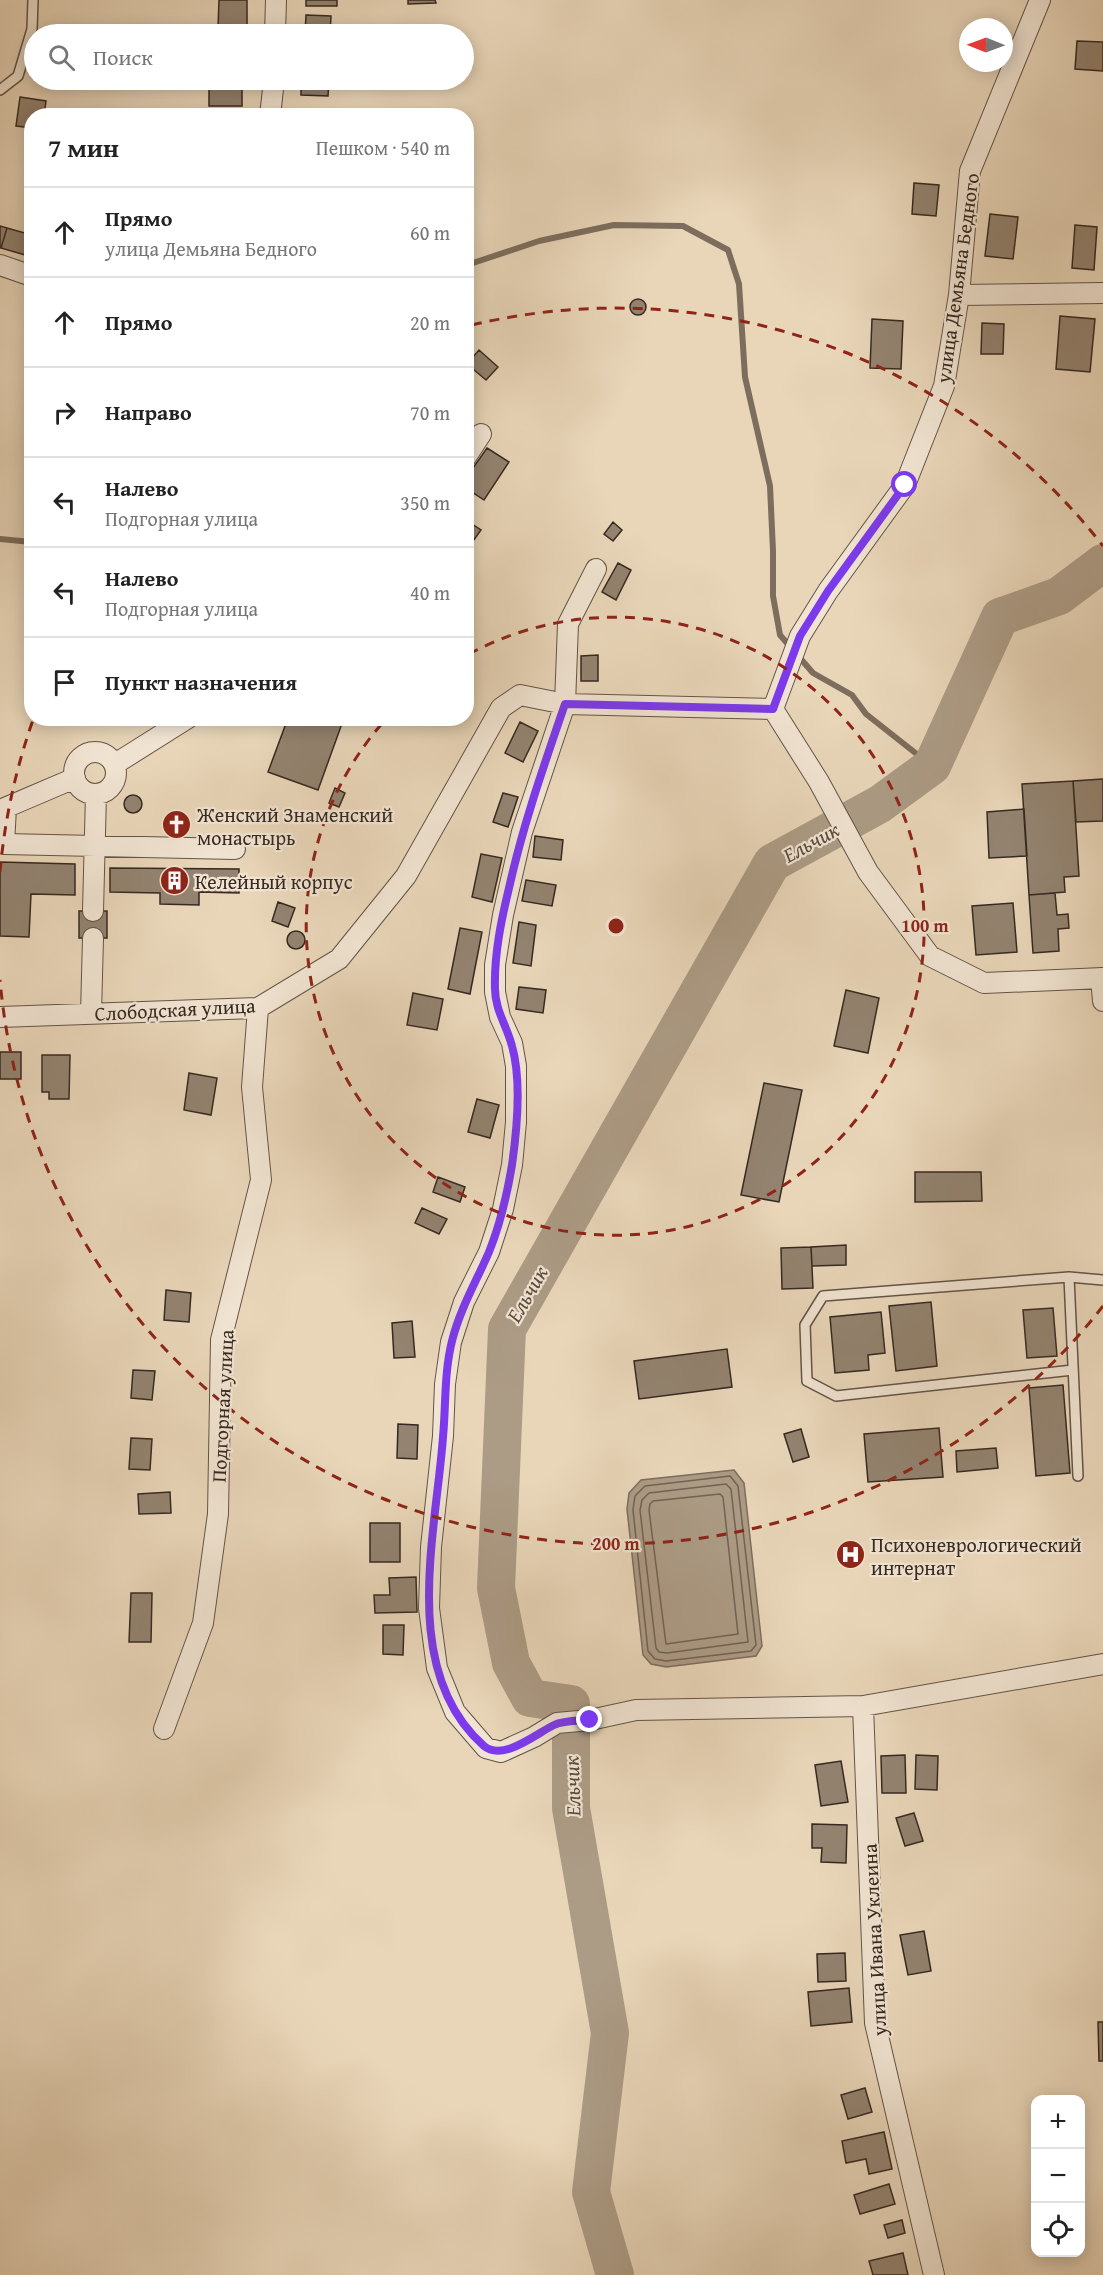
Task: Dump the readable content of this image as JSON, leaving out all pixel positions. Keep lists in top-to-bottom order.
{
  "streets": {
    "street": [
      "улица Демьяна Бедного",
      "Слободская улица",
      "Подгорная улица",
      "улица Ивана Уклеина"
    ]
  },
  "crossings": [
    ["Слободская улица", "Подгорная улица"]
  ],
  "water": ["Ельчик"],
  "places": {
    "church": ["Женский Знаменский монастырь"],
    "building": ["Келейный корпус"],
    "hospital": ["Психоневрологический интернат"]
  },
  "north": "left",
  "page": {
    "search": "Поиск",
    "heading": ["7 мин", "Пешком · 540 m"],
    "list": [
      ["Прямо", "улица Демьяна Бедного", "60 m"],
      ["Прямо", "20 m"],
      ["Направо", "70 m"],
      ["Налево", "Подгорная улица", "350 m"],
      ["Налево", "Подгорная улица", "40 m"],
      "Пункт назначения"
    ],
    "map_buttons": ["+", "−"]
  },
  "rings": ["100 m", "200 m"]
}
